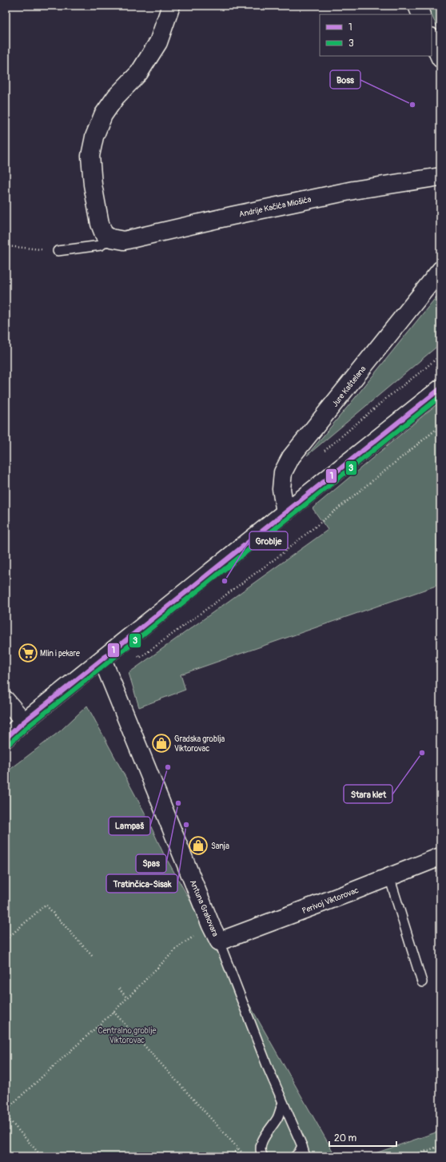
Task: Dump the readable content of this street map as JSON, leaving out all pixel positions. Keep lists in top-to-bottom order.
{
  "streets": {
    "street": [
      "Andrije Kačića Miošića",
      "Jure Kaštelana",
      "Perivoj Viktorovac",
      "Antuna Grahovara"
    ]
  },
  "crossings": [
    ["Perivoj Viktorovac", "Antuna Grahovara"]
  ],
  "parks": ["Centralno groblje Viktorovac"],
  "places": {
    "other": [
      "Boss",
      "Groblje",
      "Stara klet",
      "Lampaš",
      "Spas",
      "Tratinčica-Sisak"
    ],
    "supermarket": ["Mlin i pekare"],
    "shop": ["Gradska groblja Viktorovac", "Sanja"]
  },
  "lines": ["transit line 1", "transit line 3"],
  "legend": ["1", "3"],
  "scale_bar": "20 m"
}
